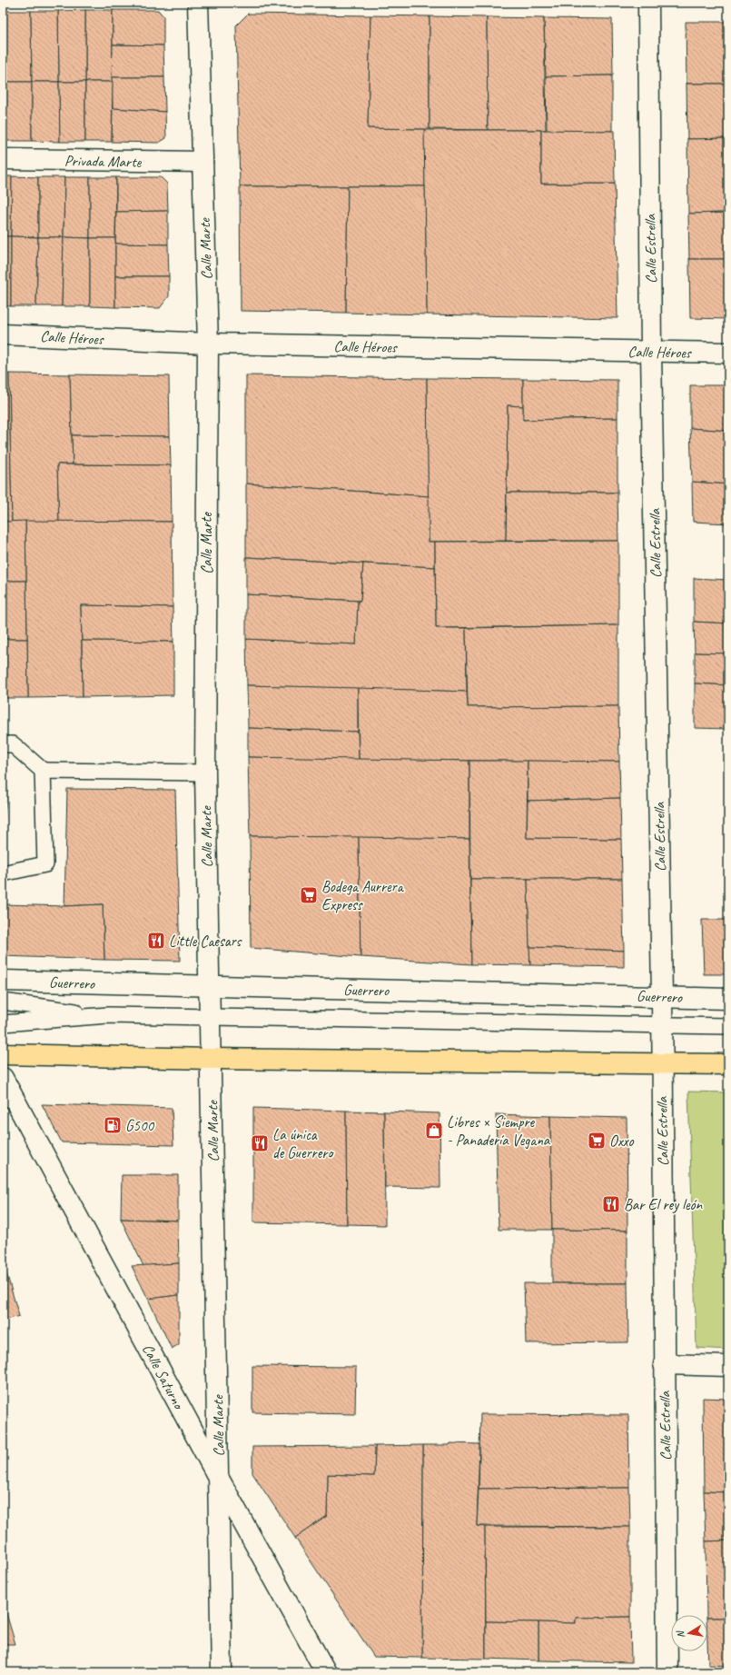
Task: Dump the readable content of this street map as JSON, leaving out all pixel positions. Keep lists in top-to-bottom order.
{
  "streets": {
    "street": [
      "Privada Marte",
      "Calle Marte",
      "Calle Estrella",
      "Calle Héroes",
      "Guerrero",
      "Calle Saturno"
    ]
  },
  "crossings": [
    ["Privada Marte", "Calle Marte"],
    ["Calle Marte", "Calle Héroes"],
    ["Calle Marte", "Guerrero"],
    ["Calle Marte", "Calle Saturno"],
    ["Calle Estrella", "Calle Héroes"],
    ["Calle Estrella", "Guerrero"]
  ],
  "places": {
    "supermarket": ["Bodega Aurrera Express", "Oxxo"],
    "restaurant": ["Little Caesars", "La única de Guerrero", "Bar El rey león"],
    "fuel station": ["G500"],
    "shop": ["Libres × Siempre - Panadería Vegana"]
  },
  "north": "left"
}
